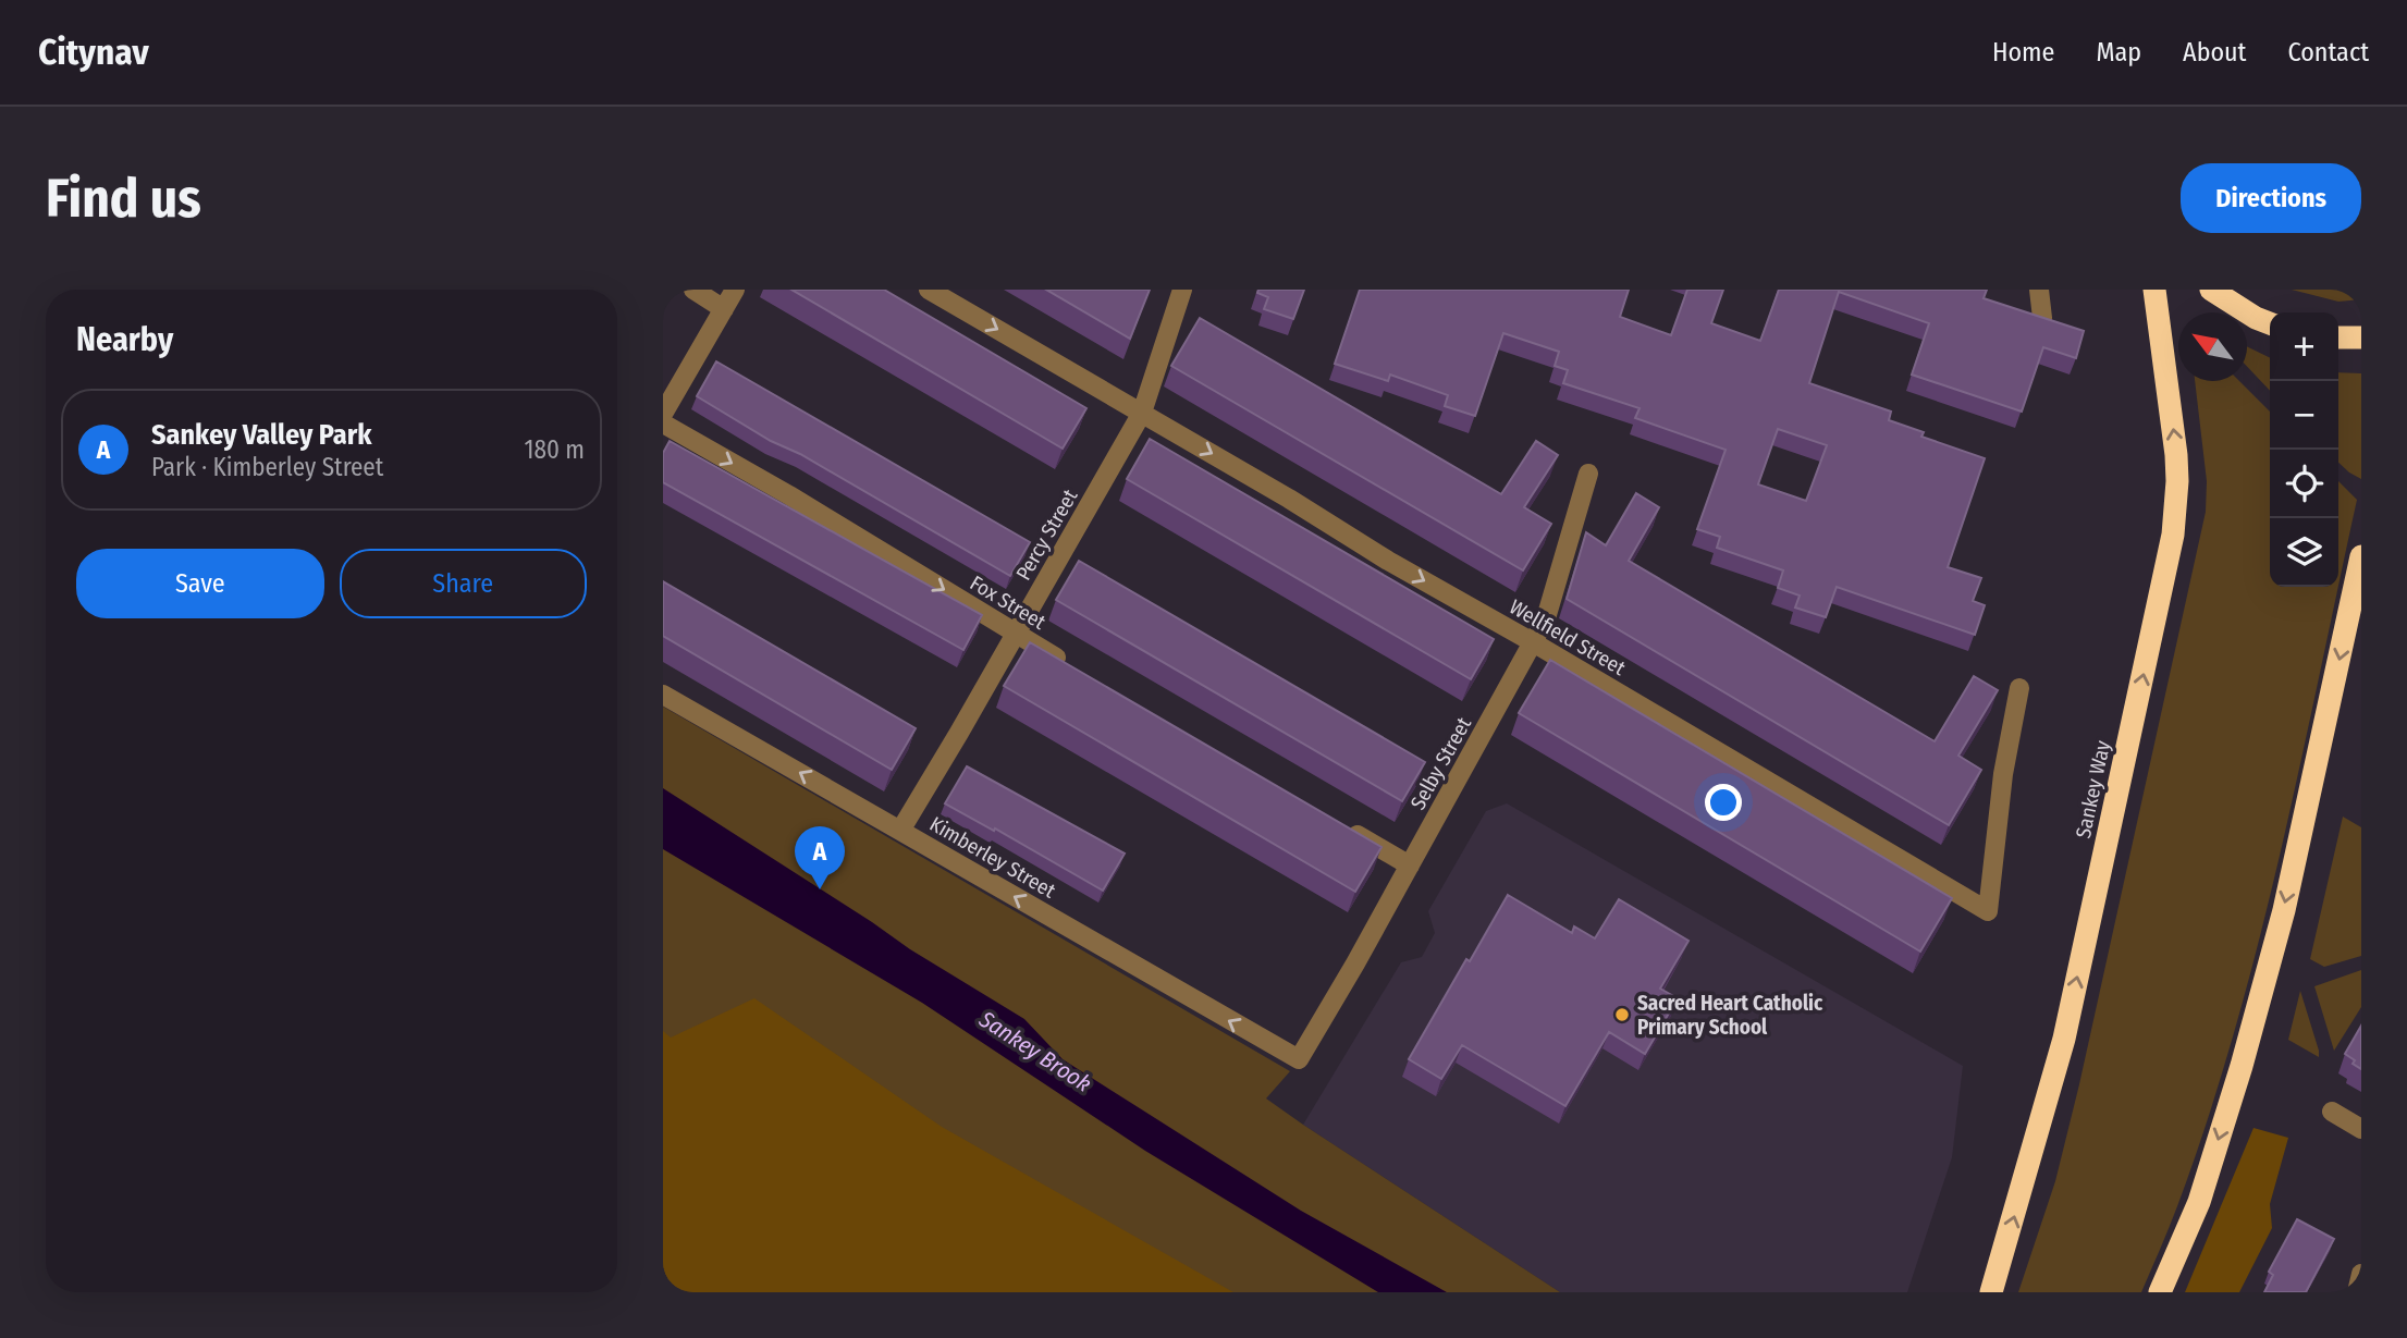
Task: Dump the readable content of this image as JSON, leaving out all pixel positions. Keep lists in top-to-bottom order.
{
  "streets": {
    "highway": ["Sankey Way"],
    "street": [
      "Percy Street",
      "Fox Street",
      "Wellfield Street",
      "Selby Street",
      "Kimberley Street"
    ]
  },
  "crossings": [
    ["Percy Street", "Fox Street"],
    ["Percy Street", "Wellfield Street"],
    ["Percy Street", "Kimberley Street"],
    ["Wellfield Street", "Selby Street"],
    ["Selby Street", "Kimberley Street"]
  ],
  "one_way": ["Fox Street", "Wellfield Street", "Kimberley Street"],
  "water": ["Sankey Brook"],
  "places": ["Sacred Heart Catholic Primary School"],
  "north": "top left",
  "page": {
    "header": "Citynav",
    "nav": [
      "Home",
      "Map",
      "About",
      "Contact"
    ],
    "buttons": [
      "Directions",
      ["Save", "Share"]
    ],
    "title": "Find us",
    "heading": "Nearby",
    "map_buttons": ["+", "−"],
    "list": [
      {
        "mark": "A",
        "name": "Sankey Valley Park",
        "note": "Park · Kimberley Street",
        "value": "180 m"
      }
    ],
    "pins": "A"
  }
}
